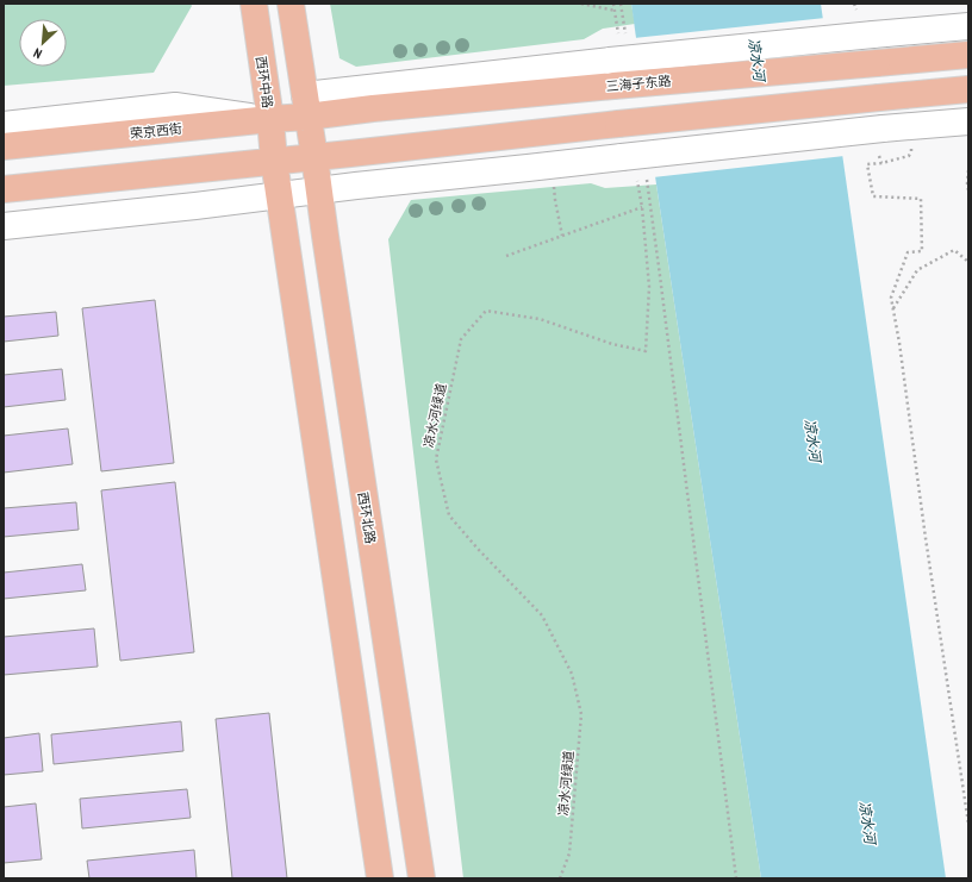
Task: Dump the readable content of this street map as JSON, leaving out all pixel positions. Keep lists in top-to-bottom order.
{
  "streets": {
    "main road": [
      "西环中路",
      "三海子东路",
      "荣京西街",
      "西环北路"
    ],
    "path": ["凉水河绿道"]
  },
  "crossings": [
    ["西环中路", "荣京西街"],
    ["三海子东路", "荣京西街"]
  ],
  "water": ["凉水河"],
  "north": "bottom left"
}
